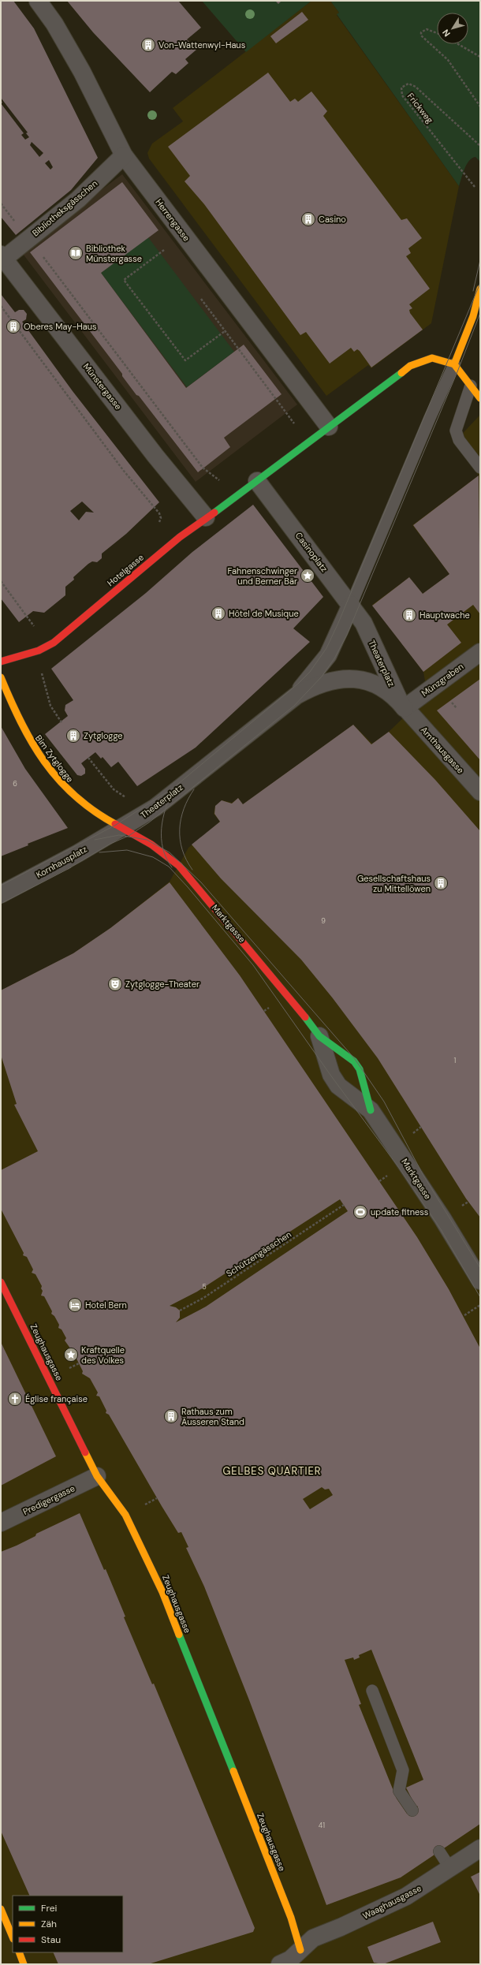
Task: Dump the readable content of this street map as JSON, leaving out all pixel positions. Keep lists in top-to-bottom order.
{
  "streets": {
    "street": [
      "Bibliotheksgässchen",
      "Herrengasse",
      "Münstergasse",
      "Casinoplatz",
      "Hotelgasse",
      "Theaterplatz",
      "Münzgraben",
      "Amthausgasse",
      "Bim Zytglogge",
      "Kornhausplatz",
      "Marktgasse",
      "Zeughausgasse",
      "Predigergasse",
      "Waaghausgasse"
    ],
    "path": ["Frickweg", "Schützengässchen"]
  },
  "crossings": [
    ["Bibliotheksgässchen", "Herrengasse"],
    ["Bibliotheksgässchen", "Münstergasse"],
    ["Münstergasse", "Hotelgasse"],
    ["Casinoplatz", "Hotelgasse"],
    ["Casinoplatz", "Theaterplatz"],
    ["Theaterplatz", "Münzgraben"],
    ["Theaterplatz", "Amthausgasse"],
    ["Theaterplatz", "Bim Zytglogge"],
    ["Theaterplatz", "Kornhausplatz"],
    ["Theaterplatz", "Marktgasse"],
    ["Münzgraben", "Amthausgasse"],
    ["Bim Zytglogge", "Kornhausplatz"],
    ["Bim Zytglogge", "Marktgasse"],
    ["Kornhausplatz", "Marktgasse"],
    ["Zeughausgasse", "Predigergasse"],
    ["Zeughausgasse", "Waaghausgasse"]
  ],
  "districts": ["GELBES QUARTIER"],
  "places": {
    "building": [
      "Von-Wattenwyl-Haus",
      "Casino",
      "Oberes May-Haus",
      "Hôtel de Musique",
      "Hauptwache",
      "Zytglogge",
      "Gesellschaftshaus zu Mittellöwen",
      "Rathaus zum Äusseren Stand"
    ],
    "library": ["Bibliothek Münstergasse"],
    "place": ["Fahnenschwinger und Berner Bär", "Kraftquelle des Volkes"],
    "theatre": ["Zytglogge-Theater"],
    "sports": ["update fitness"],
    "hotel": ["Hotel Bern"],
    "church": ["Église française"]
  },
  "house_numbers": [
    "6",
    "9",
    "1",
    "5",
    "41"
  ],
  "legend": ["Frei", "Zäh", "Stau"],
  "north": "bottom left"
}
